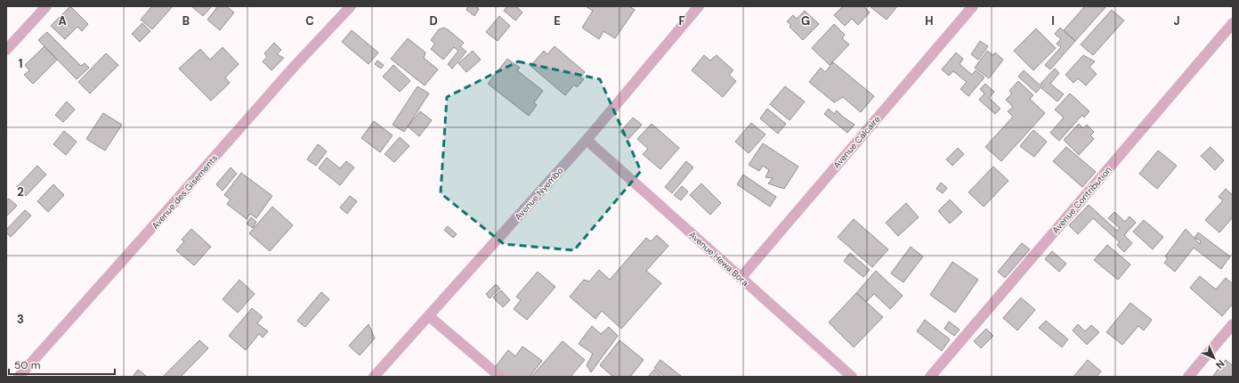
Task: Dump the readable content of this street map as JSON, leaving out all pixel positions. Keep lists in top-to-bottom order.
{
  "streets": {
    "street": [
      "Avenue Calcaire",
      "Avenue des Gisements",
      "Avenue Nyembo",
      "Avenue Contribution",
      "Avenue Hewa Bora"
    ]
  },
  "crossings": [
    ["Avenue Calcaire", "Avenue Hewa Bora"],
    ["Avenue Nyembo", "Avenue Hewa Bora"]
  ],
  "scale_bar": "50 m",
  "north": "bottom right",
  "grid": {
    "columns": [
      "A",
      "B",
      "C",
      "D",
      "E",
      "F",
      "G",
      "H",
      "I",
      "J"
    ],
    "rows": ["1", "2", "3"]
  }
}
